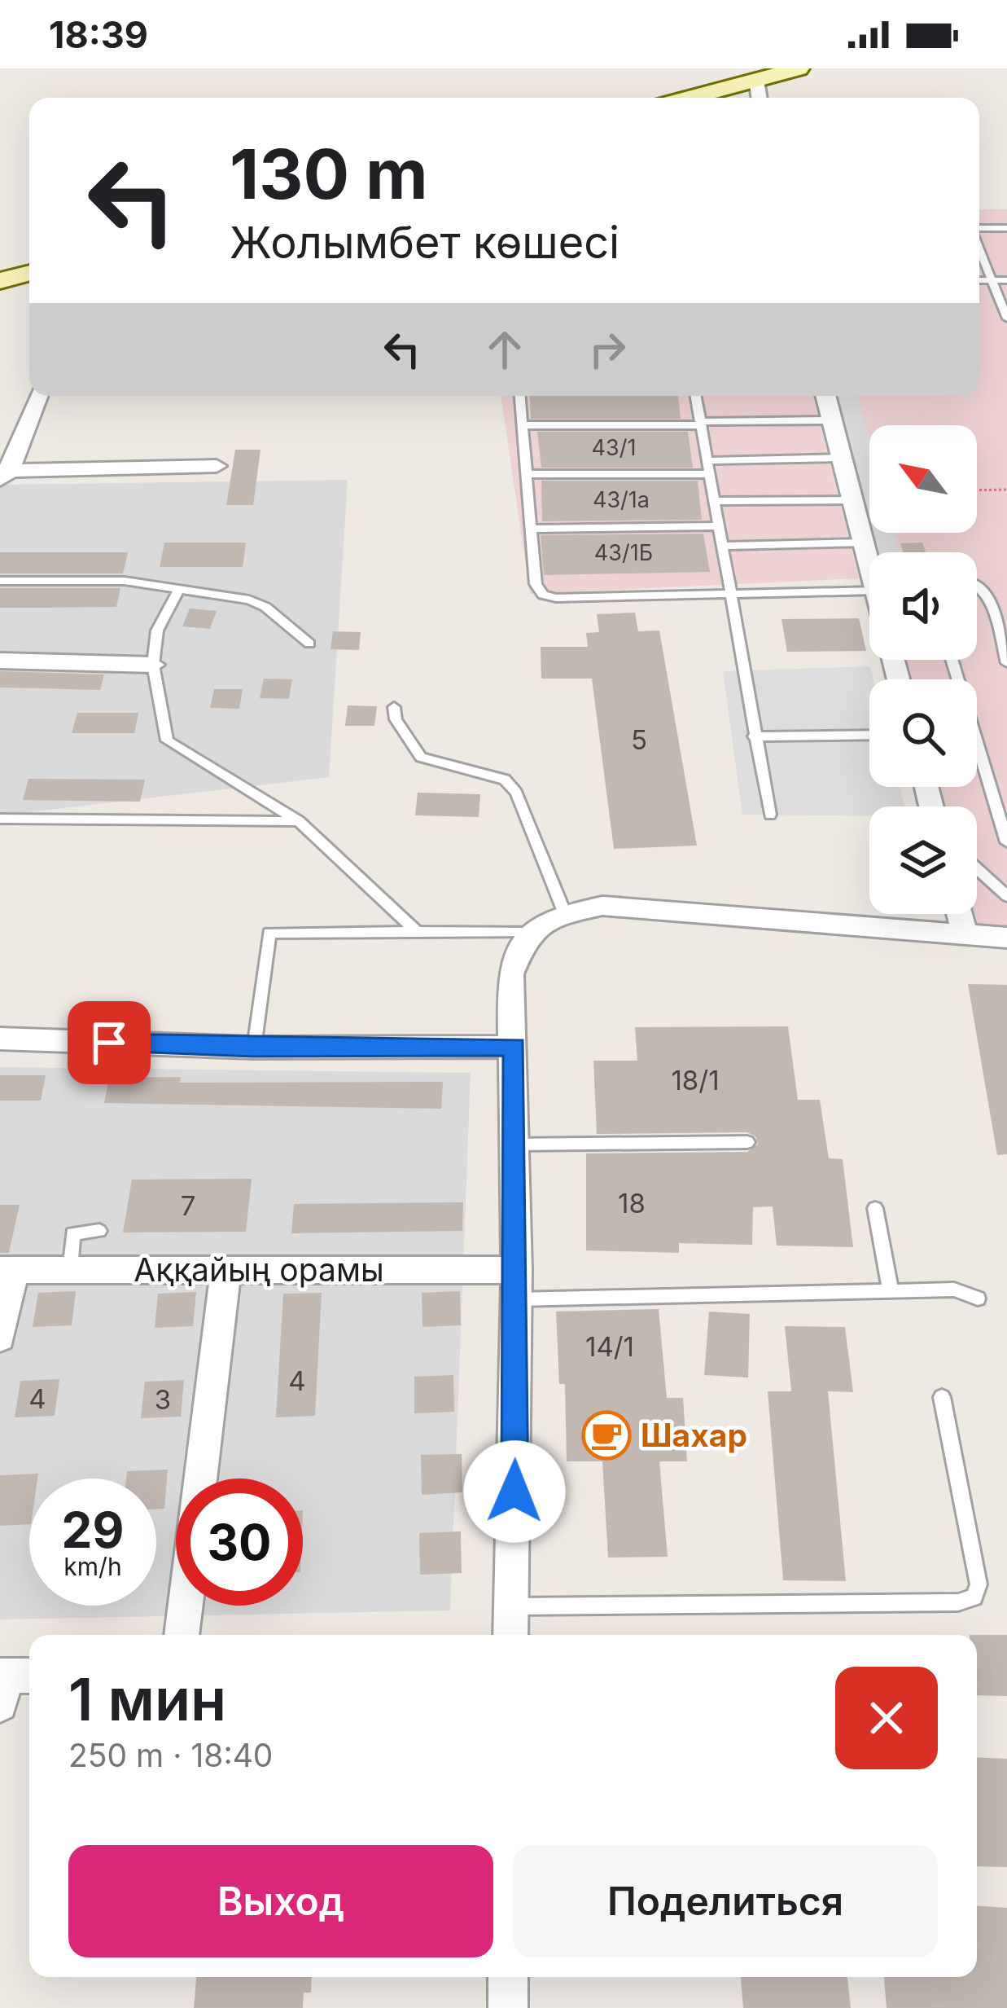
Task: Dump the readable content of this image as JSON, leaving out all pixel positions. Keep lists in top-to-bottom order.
{
  "streets": {
    "street": ["Аққайың орамы"]
  },
  "places": {
    "cafe": ["Шахар"]
  },
  "house_numbers": [
    "43/1",
    "43/1а",
    "43/1Б",
    "5",
    "18/1",
    "18",
    "7",
    "14/1",
    "4",
    "4",
    "3"
  ],
  "north": "top left",
  "page": {
    "status": "18:39",
    "turn": ["130 m", "Жолымбет көшесі"],
    "speed": "29 km/h",
    "limit": "30",
    "heading": ["1 мин", "250 m · 18:40"],
    "buttons": ["Выход", "Поделиться"]
  }
}
